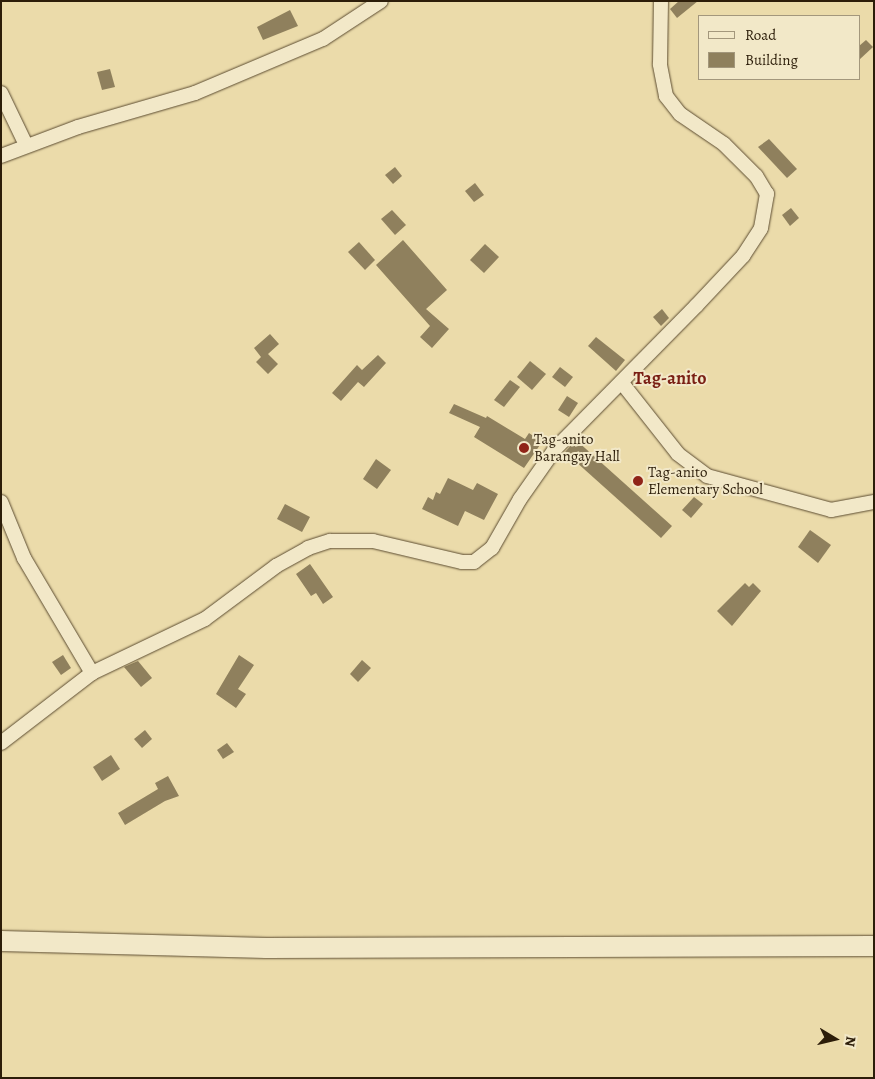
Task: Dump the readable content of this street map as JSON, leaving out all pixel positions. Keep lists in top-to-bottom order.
{
  "districts": ["Tag-anito"],
  "places": ["Tag-anito Barangay Hall", "Tag-anito Elementary School"],
  "legend": ["Road", "Building"],
  "north": "right"
}
